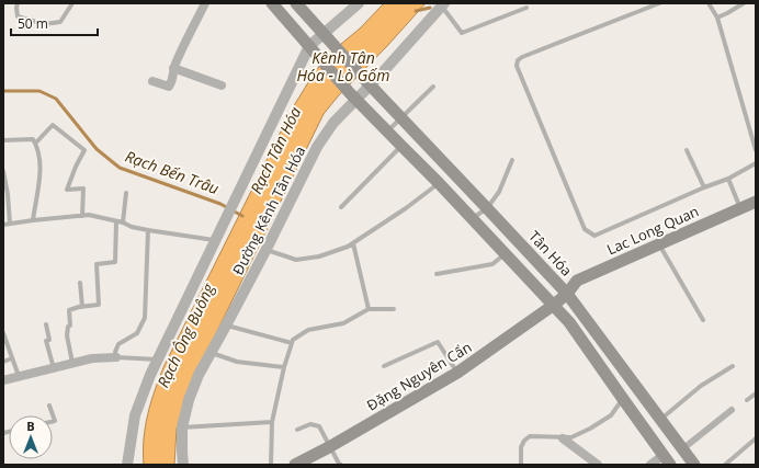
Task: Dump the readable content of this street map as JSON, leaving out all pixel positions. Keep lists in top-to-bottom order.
{
  "streets": {
    "main road": ["Lac Long Quan", "Tân Hóa", "Đặng Nguyên Cẩn"],
    "street": ["Đường Kênh Tân Hóa"]
  },
  "crossings": [
    ["Đường Kênh Tân Hóa", "Tân Hóa"],
    ["Lac Long Quan", "Tân Hóa"],
    ["Lac Long Quan", "Đặng Nguyên Cẩn"]
  ],
  "water": [
    "Kênh Tân Hóa - Lò Gốm",
    "Rạch Tân Hóa",
    "Rạch Bến Trâu",
    "Rạch Ông Buông"
  ],
  "scale_bar": "50 m",
  "north": "top"
}
